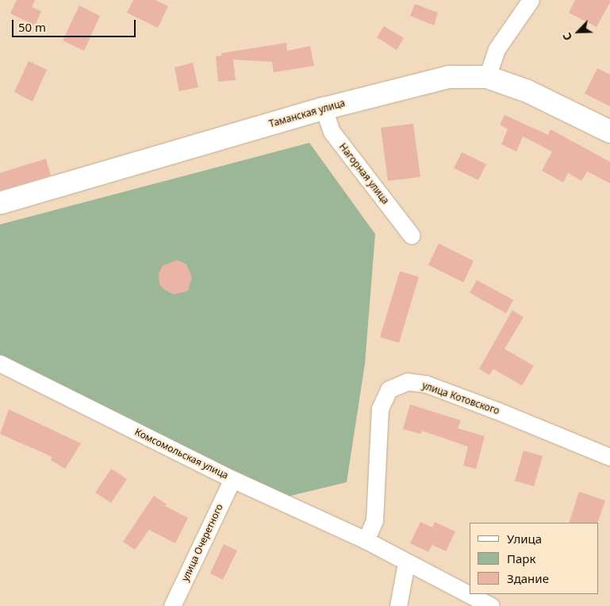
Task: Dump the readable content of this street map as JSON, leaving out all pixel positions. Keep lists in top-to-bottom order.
{
  "streets": {
    "street": [
      "Таманская улица",
      "Нагорная улица",
      "улица Котовского",
      "Комсомольская улица",
      "улица Очеретного"
    ]
  },
  "crossings": [
    ["Таманская улица", "Нагорная улица"],
    ["улица Котовского", "Комсомольская улица"],
    ["Комсомольская улица", "улица Очеретного"]
  ],
  "legend": ["Улица", "Парк", "Здание"],
  "scale_bar": "50 m",
  "north": "bottom left"
}
